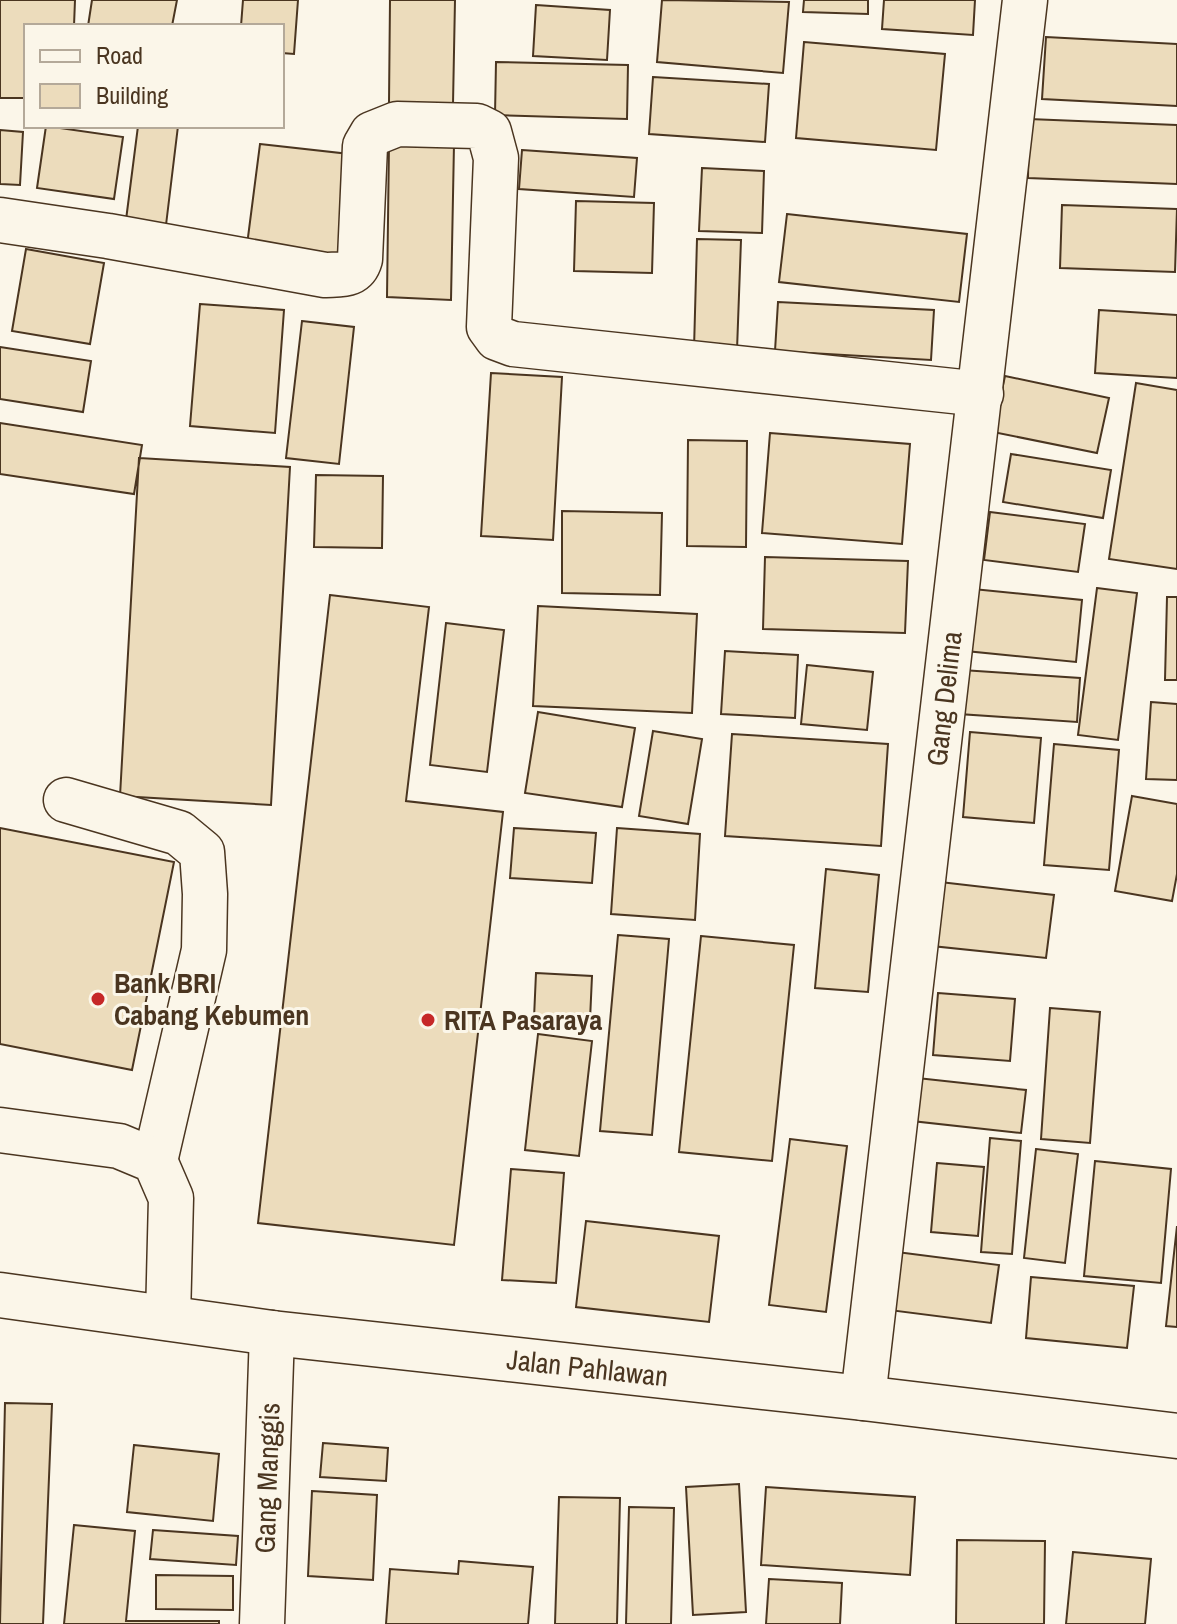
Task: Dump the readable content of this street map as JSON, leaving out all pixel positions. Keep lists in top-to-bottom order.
{
  "streets": {
    "street": ["Gang Delima", "Jalan Pahlawan", "Gang Manggis"]
  },
  "crossings": [
    ["Gang Delima", "Jalan Pahlawan"],
    ["Jalan Pahlawan", "Gang Manggis"]
  ],
  "places": ["Bank BRI Cabang Kebumen", "RITA Pasaraya"],
  "legend": ["Road", "Building"]
}
